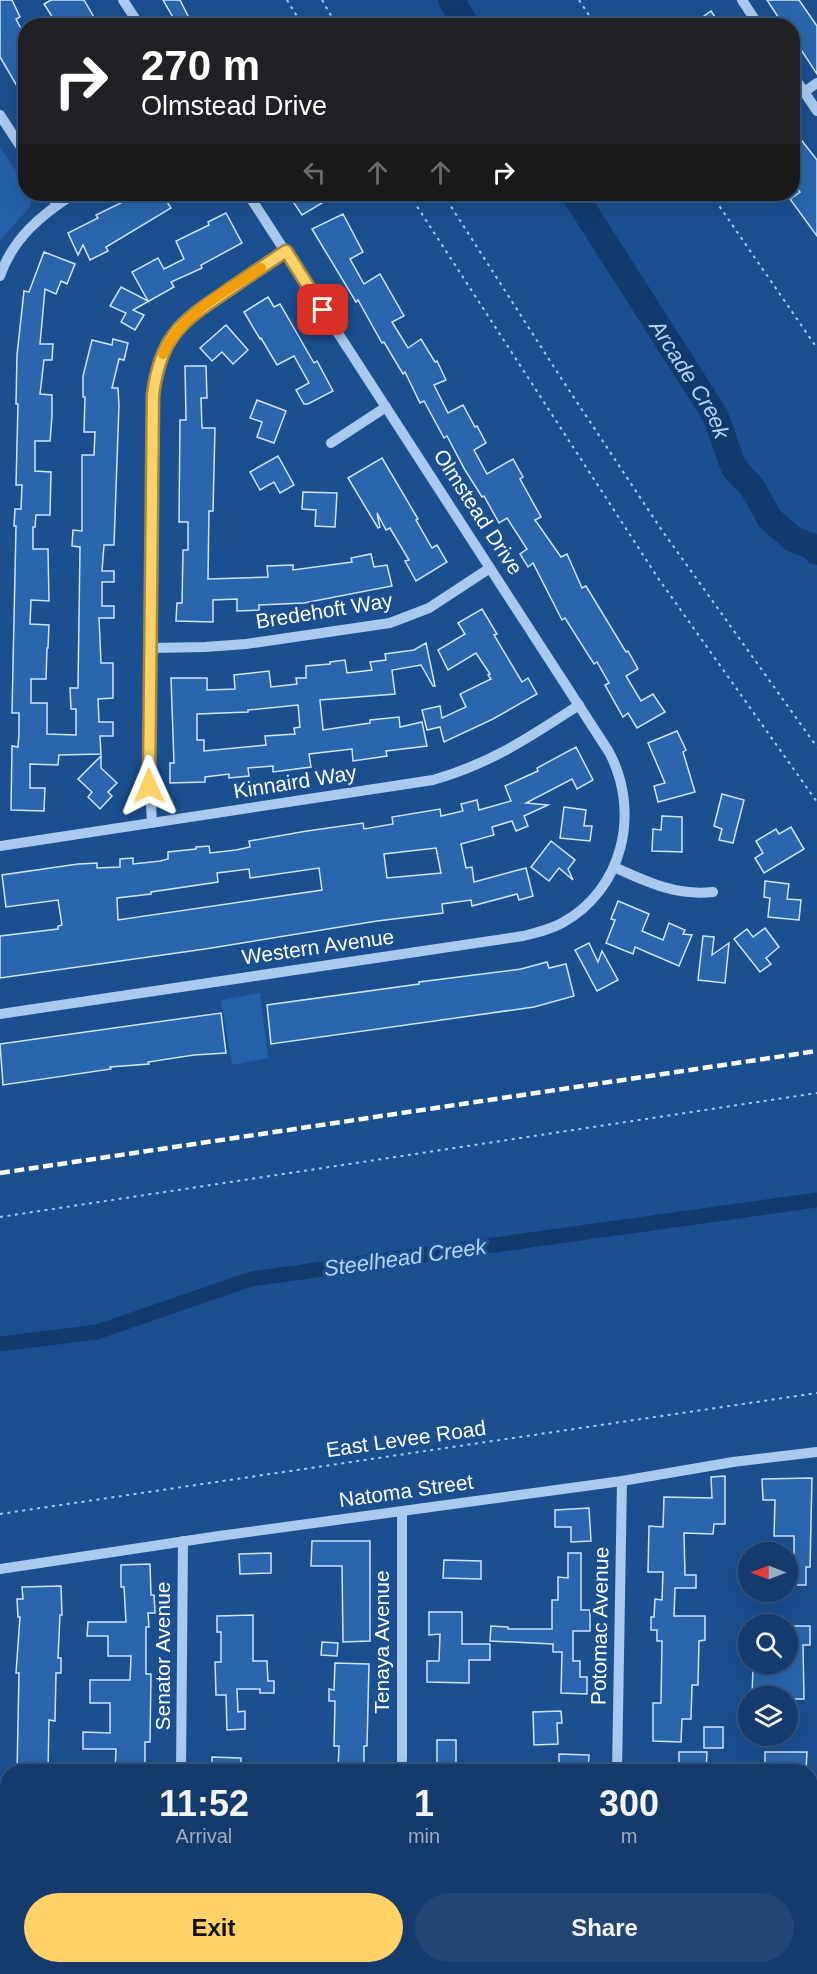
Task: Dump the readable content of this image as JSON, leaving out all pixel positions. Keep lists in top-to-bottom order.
{
  "streets": {
    "street": [
      "Olmstead Drive",
      "Bredehoft Way",
      "Kinnaird Way",
      "Western Avenue",
      "Natoma Street",
      "Potomac Avenue",
      "Tenaya Avenue",
      "Senator Avenue"
    ],
    "path": ["East Levee Road"]
  },
  "crossings": [
    ["Olmstead Drive", "Bredehoft Way"],
    ["Olmstead Drive", "Kinnaird Way"],
    ["Olmstead Drive", "Western Avenue"],
    ["Natoma Street", "Potomac Avenue"],
    ["Natoma Street", "Tenaya Avenue"],
    ["Natoma Street", "Senator Avenue"]
  ],
  "water": ["Arcade Creek", "Steelhead Creek"],
  "north": "left",
  "page": {
    "turn": ["270 m", "Olmstead Drive"],
    "eta": [
      "11:52",
      "Arrival",
      "1",
      "min",
      "300",
      "m"
    ],
    "buttons": ["Exit", "Share"]
  }
}
